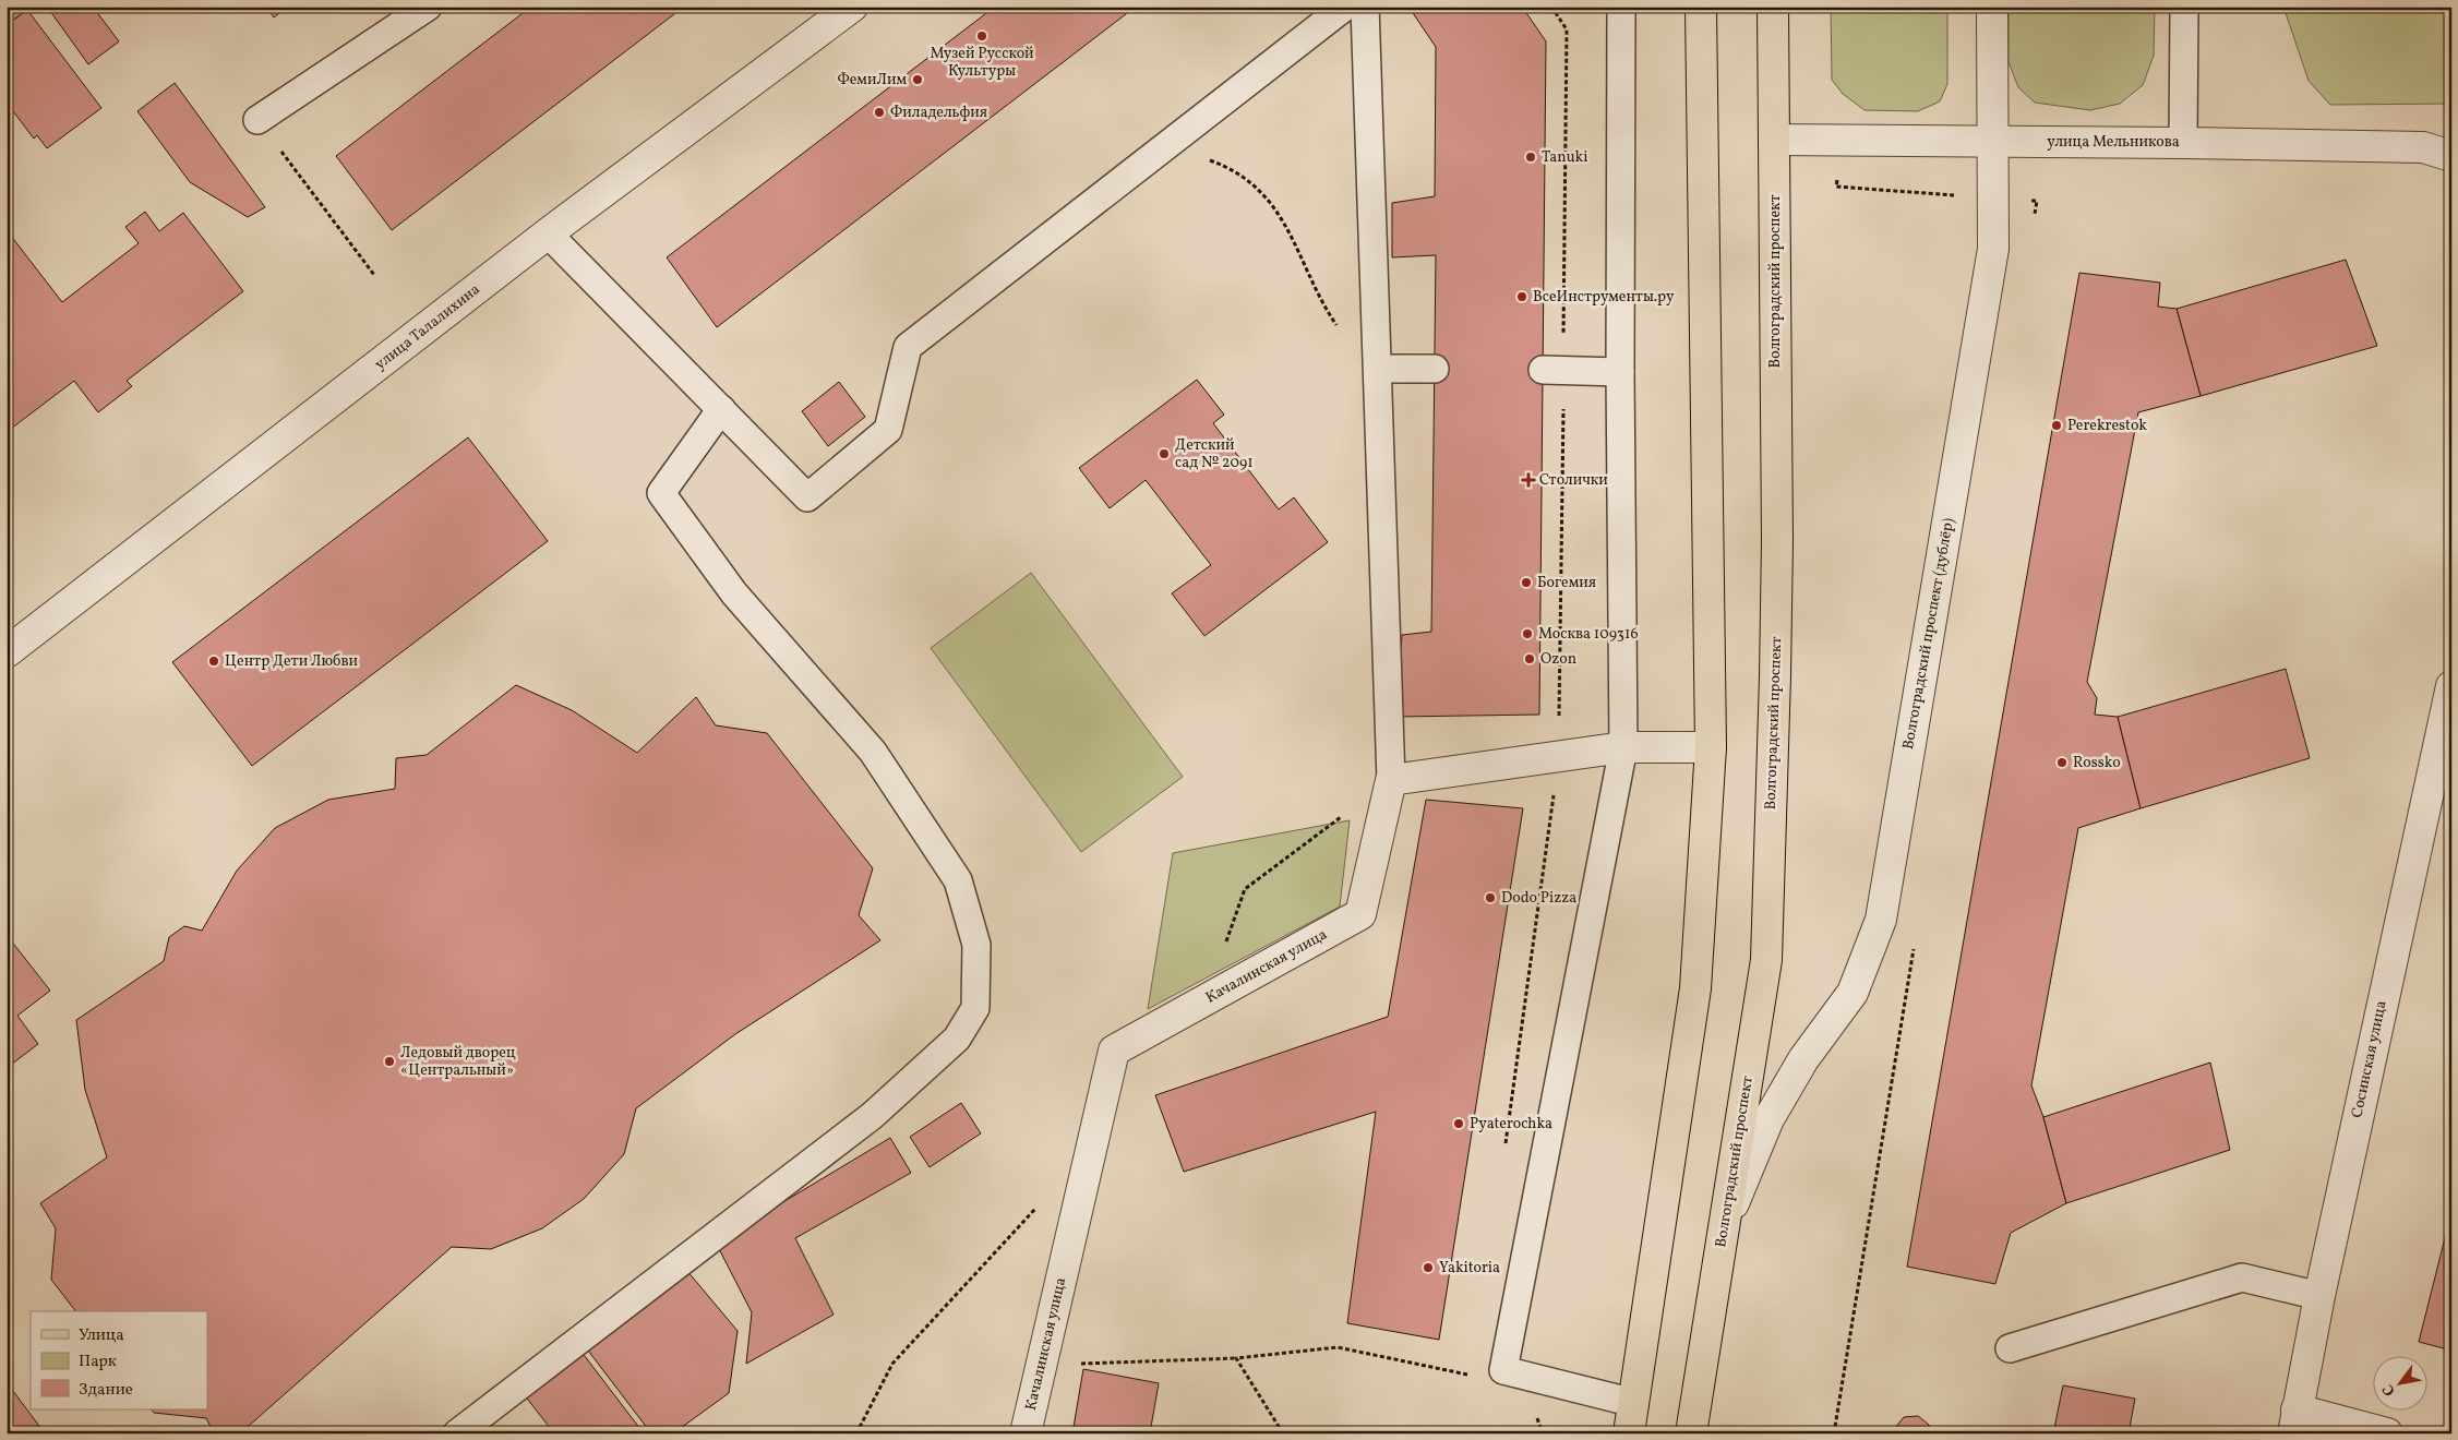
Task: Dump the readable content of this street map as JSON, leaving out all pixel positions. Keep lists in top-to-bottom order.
{
  "streets": {
    "main road": ["Волгоградский проспект"],
    "street": [
      "улица Мельникова",
      "улица Талалихина",
      "Волгоградский проспект (дублёр)",
      "Качалинская улица",
      "Сосинская улица"
    ]
  },
  "crossings": [
    ["улица Мельникова", "Волгоградский проспект"],
    ["улица Мельникова", "Волгоградский проспект (дублёр)"],
    ["Волгоградский проспект", "Волгоградский проспект (дублёр)"]
  ],
  "places": {
    "other": [
      "Музей Русской Культуры",
      "ФемиЛим",
      "Филадельфия",
      "Tanuki",
      "ВсеИнструменты.ру",
      "Perekrestok",
      "Детский сад № 2091",
      "Богемия",
      "Москва 109316",
      "Ozon",
      "Центр Дети Любви",
      "Rossko",
      "Dodo Pizza",
      "Ледовый дворец «Центральный»",
      "Pyaterochka",
      "Yakitoria"
    ],
    "health": ["Столички"]
  },
  "legend": ["Улица", "Парк", "Здание"],
  "north": "bottom left"
}
